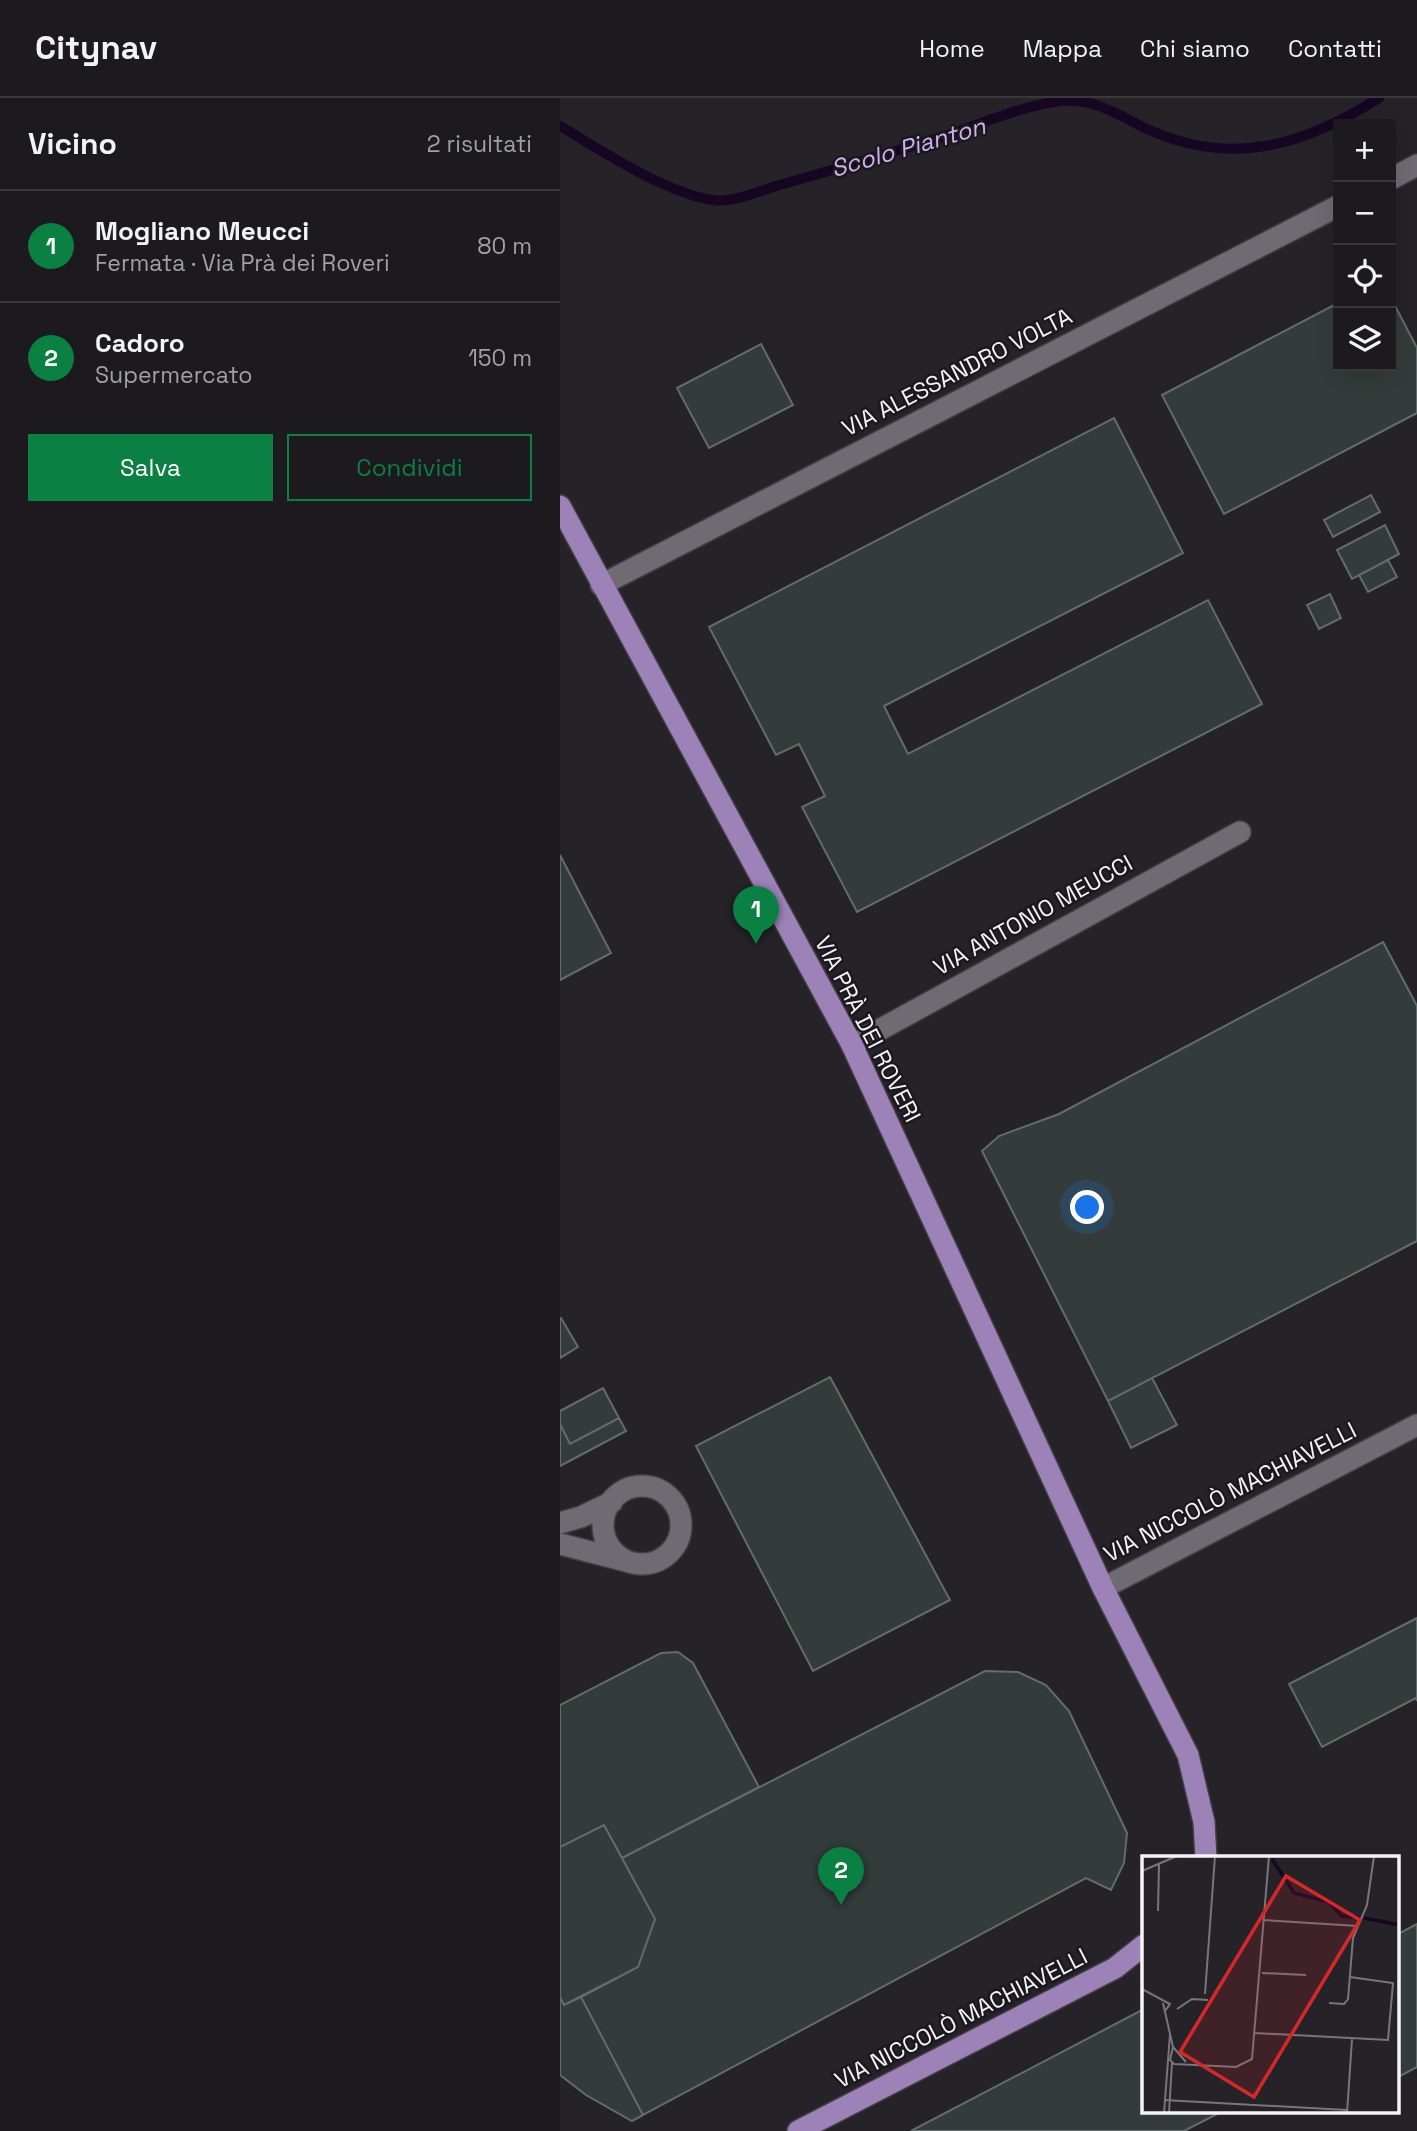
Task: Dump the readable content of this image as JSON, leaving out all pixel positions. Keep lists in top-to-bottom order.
{
  "streets": {
    "main road": ["VIA PRÀ DEI ROVERI", "VIA NICCOLÒ MACHIAVELLI"],
    "street": ["VIA ALESSANDRO VOLTA", "VIA ANTONIO MEUCCI"]
  },
  "crossings": [
    ["VIA ALESSANDRO VOLTA", "VIA PRÀ DEI ROVERI"],
    ["VIA ANTONIO MEUCCI", "VIA PRÀ DEI ROVERI"],
    ["VIA PRÀ DEI ROVERI", "VIA NICCOLÒ MACHIAVELLI"]
  ],
  "water": ["Scolo Pianton"],
  "page": {
    "header": "Citynav",
    "nav": [
      "Home",
      "Mappa",
      "Chi siamo",
      "Contatti"
    ],
    "heading": ["Vicino", "2 risultati"],
    "map_buttons": ["+", "−"],
    "list": [
      {
        "mark": "1",
        "name": "Mogliano Meucci",
        "note": "Fermata · Via Prà dei Roveri",
        "value": "80 m"
      },
      {
        "mark": "2",
        "name": "Cadoro",
        "note": "Supermercato",
        "value": "150 m"
      }
    ],
    "buttons": ["Salva", "Condividi"],
    "pins": ["1", "2"]
  }
}
